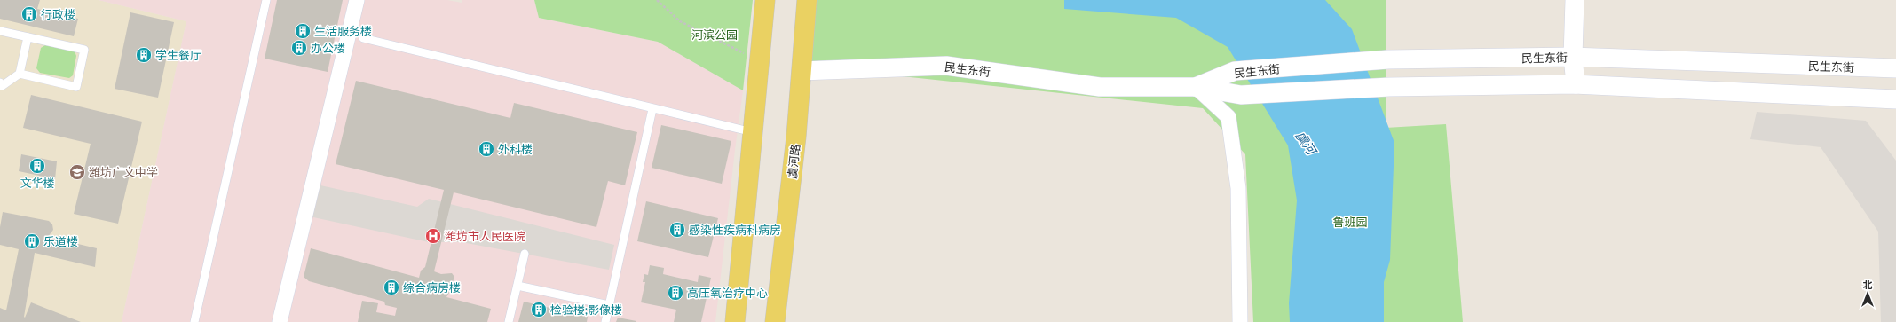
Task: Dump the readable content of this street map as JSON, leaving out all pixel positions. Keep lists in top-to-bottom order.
{
  "streets": {
    "main road": ["虞河路"],
    "street": ["民生东街"]
  },
  "crossings": [
    ["民生东街", "虞河路"]
  ],
  "water": ["虞河"],
  "parks": ["河滨公园", "鲁班园"],
  "places": {
    "building": [
      "行政楼",
      "生活服务楼",
      "办公楼",
      "学生餐厅",
      "外科楼",
      "文华楼",
      "感染性疾病科病房",
      "乐道楼",
      "综合病房楼",
      "高压氧治疗中心",
      "检验楼;影像楼"
    ],
    "school or university": ["潍坊广文中学"],
    "hospital": ["潍坊市人民医院"]
  },
  "north": "top"
}
